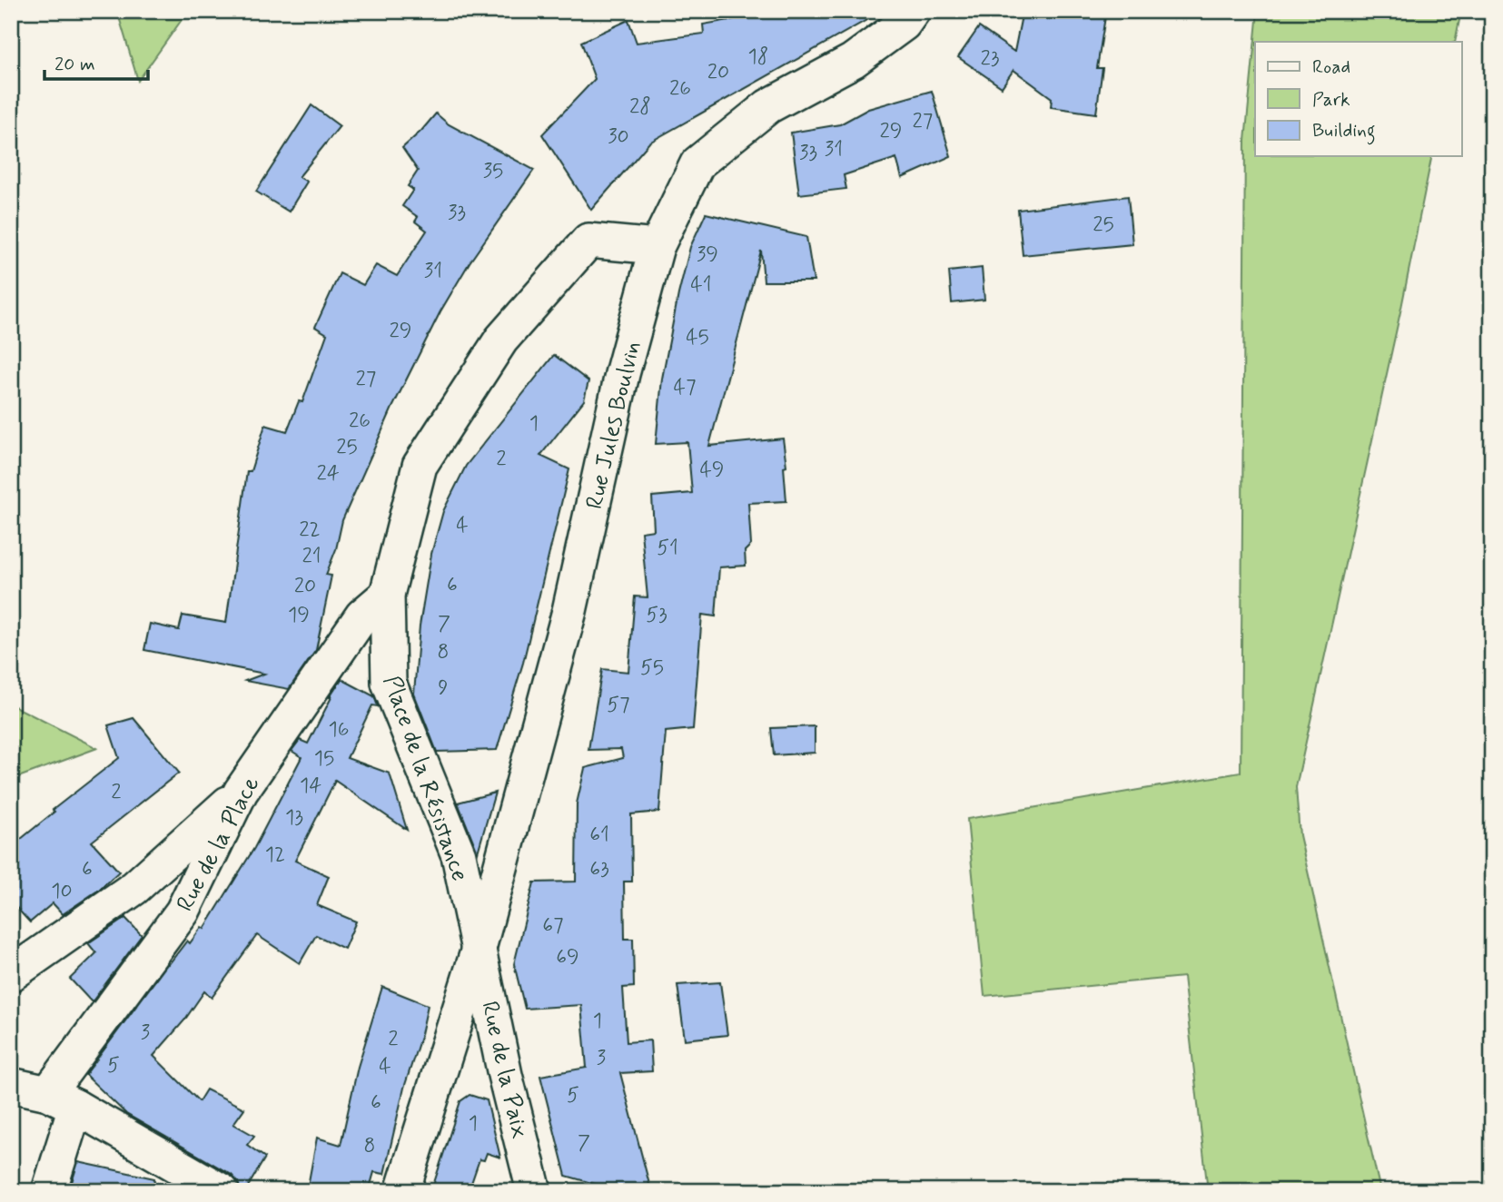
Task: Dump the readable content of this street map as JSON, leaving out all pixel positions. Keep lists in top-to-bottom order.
{
  "streets": {
    "street": [
      "Rue Jules Boulvin",
      "Place de la Résistance",
      "Rue de la Place",
      "Rue de la Paix"
    ]
  },
  "crossings": [
    ["Rue Jules Boulvin", "Place de la Résistance"],
    ["Rue Jules Boulvin", "Rue de la Paix"],
    ["Place de la Résistance", "Rue de la Place"],
    ["Place de la Résistance", "Rue de la Paix"]
  ],
  "house_numbers": [
    "18",
    "23",
    "20",
    "26",
    "28",
    "27",
    "29",
    "30",
    "31",
    "33",
    "35",
    "33",
    "25",
    "39",
    "31",
    "41",
    "29",
    "45",
    "27",
    "47",
    "26",
    "1",
    "25",
    "2",
    "49",
    "24",
    "4",
    "22",
    "51",
    "21",
    "6",
    "20",
    "19",
    "53",
    "7",
    "8",
    "55",
    "9",
    "57",
    "16",
    "15",
    "14",
    "2",
    "13",
    "61",
    "12",
    "6",
    "63",
    "10",
    "67",
    "69",
    "1",
    "3",
    "2",
    "3",
    "5",
    "4",
    "5",
    "6",
    "1",
    "7",
    "8"
  ],
  "legend": ["Road", "Park", "Building"],
  "scale_bar": "20 m"
}
